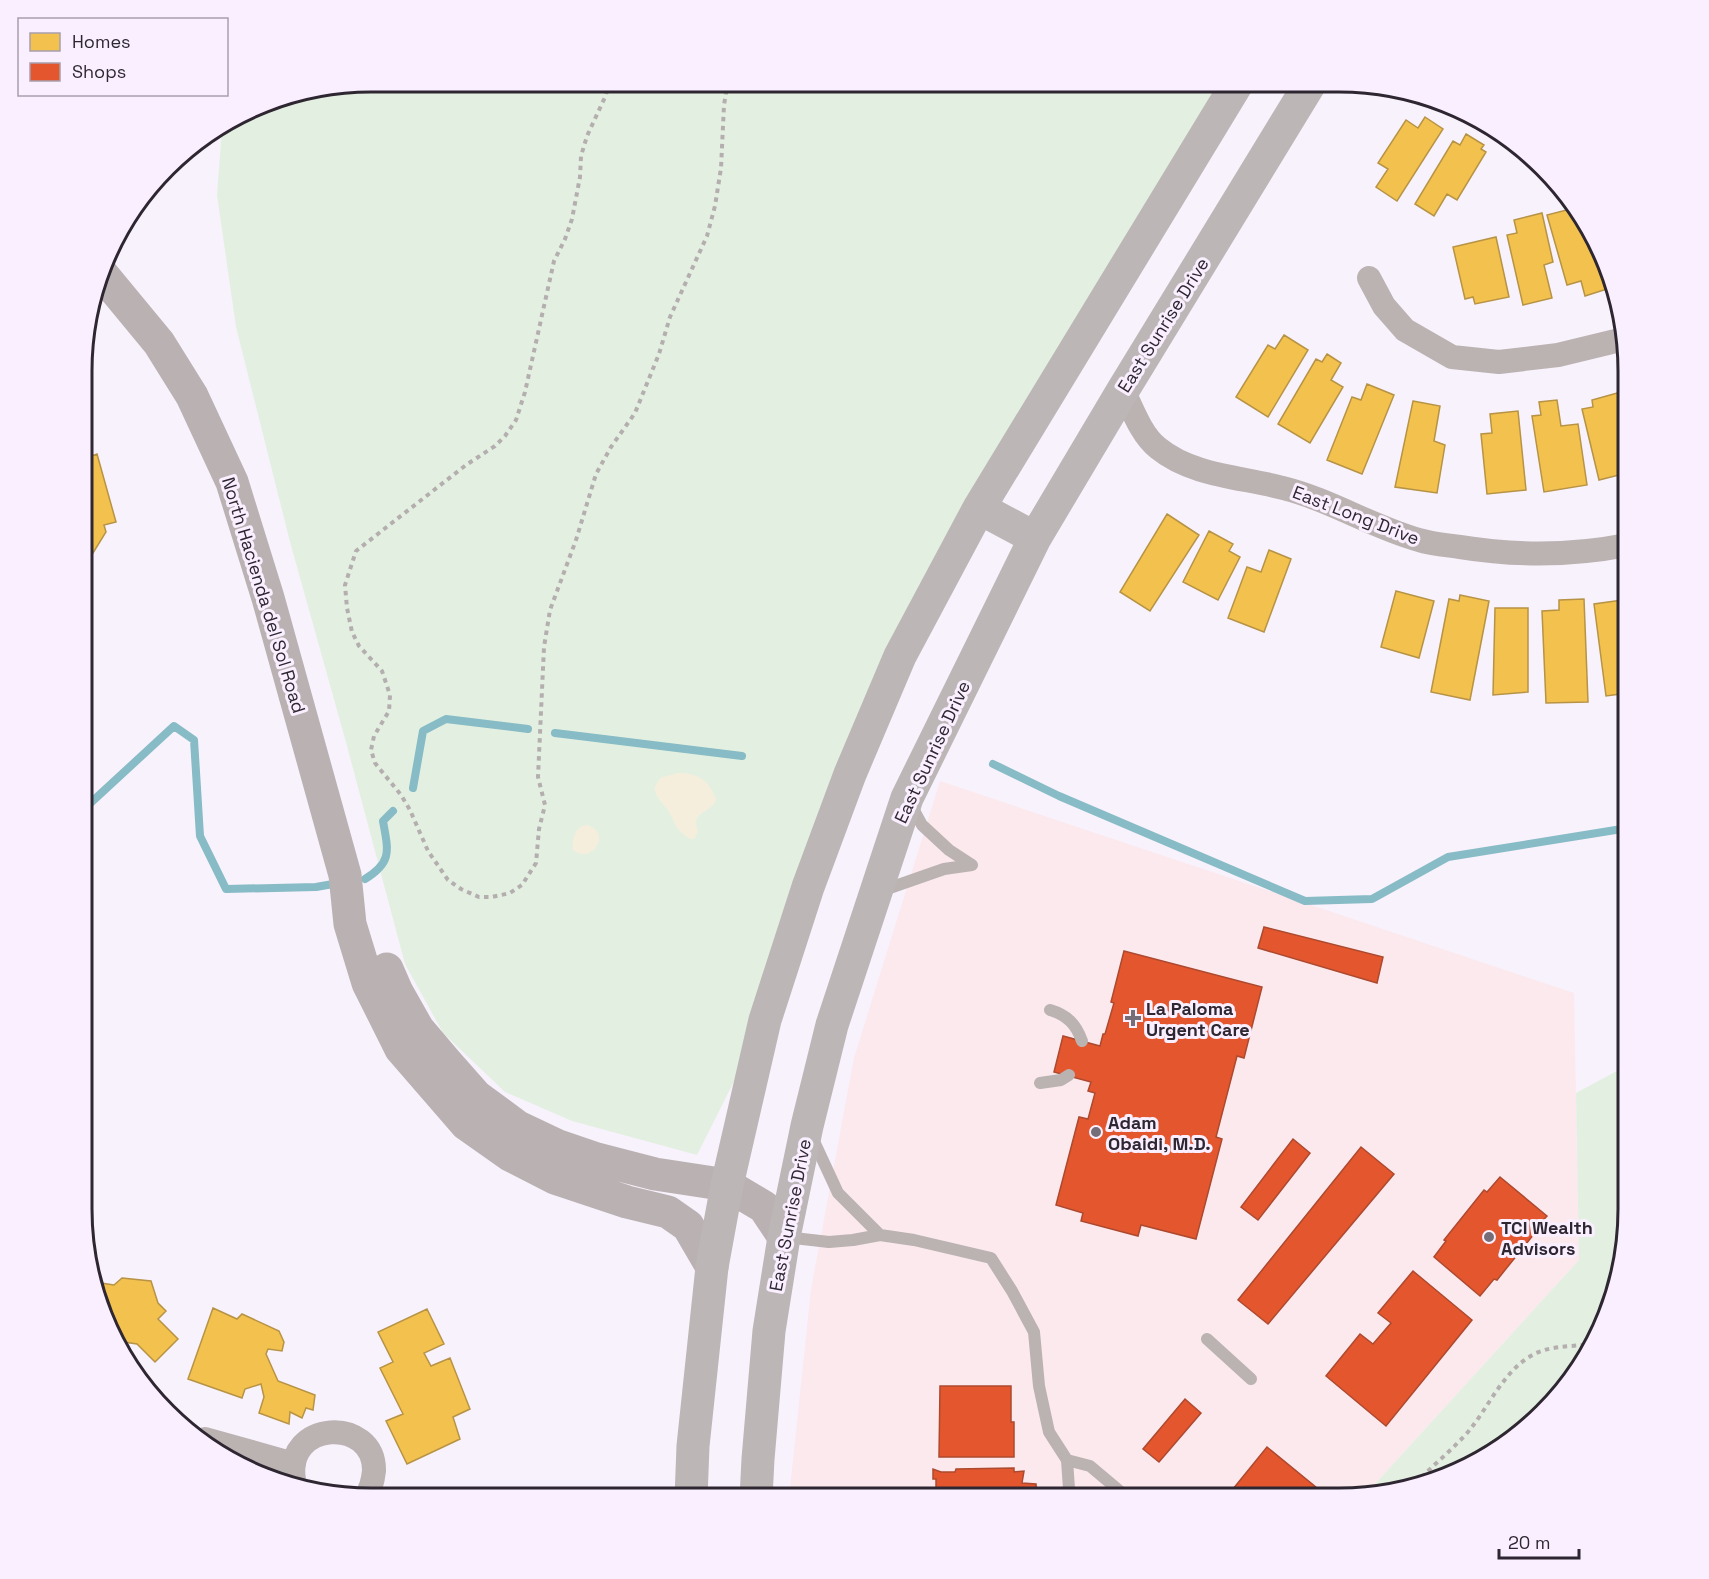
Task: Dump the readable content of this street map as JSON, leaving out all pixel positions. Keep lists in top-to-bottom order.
{
  "streets": {
    "main road": ["East Sunrise Drive"],
    "street": ["East Long Drive", "North Hacienda del Sol Road"]
  },
  "crossings": [
    ["East Sunrise Drive", "East Long Drive"],
    ["East Sunrise Drive", "North Hacienda del Sol Road"]
  ],
  "places": {
    "health": ["La Paloma Urgent Care"],
    "other": ["Adam Obaidi, M.D.", "TCI Wealth Advisors"]
  },
  "legend": ["Homes", "Shops"],
  "scale_bar": "20 m"
}
